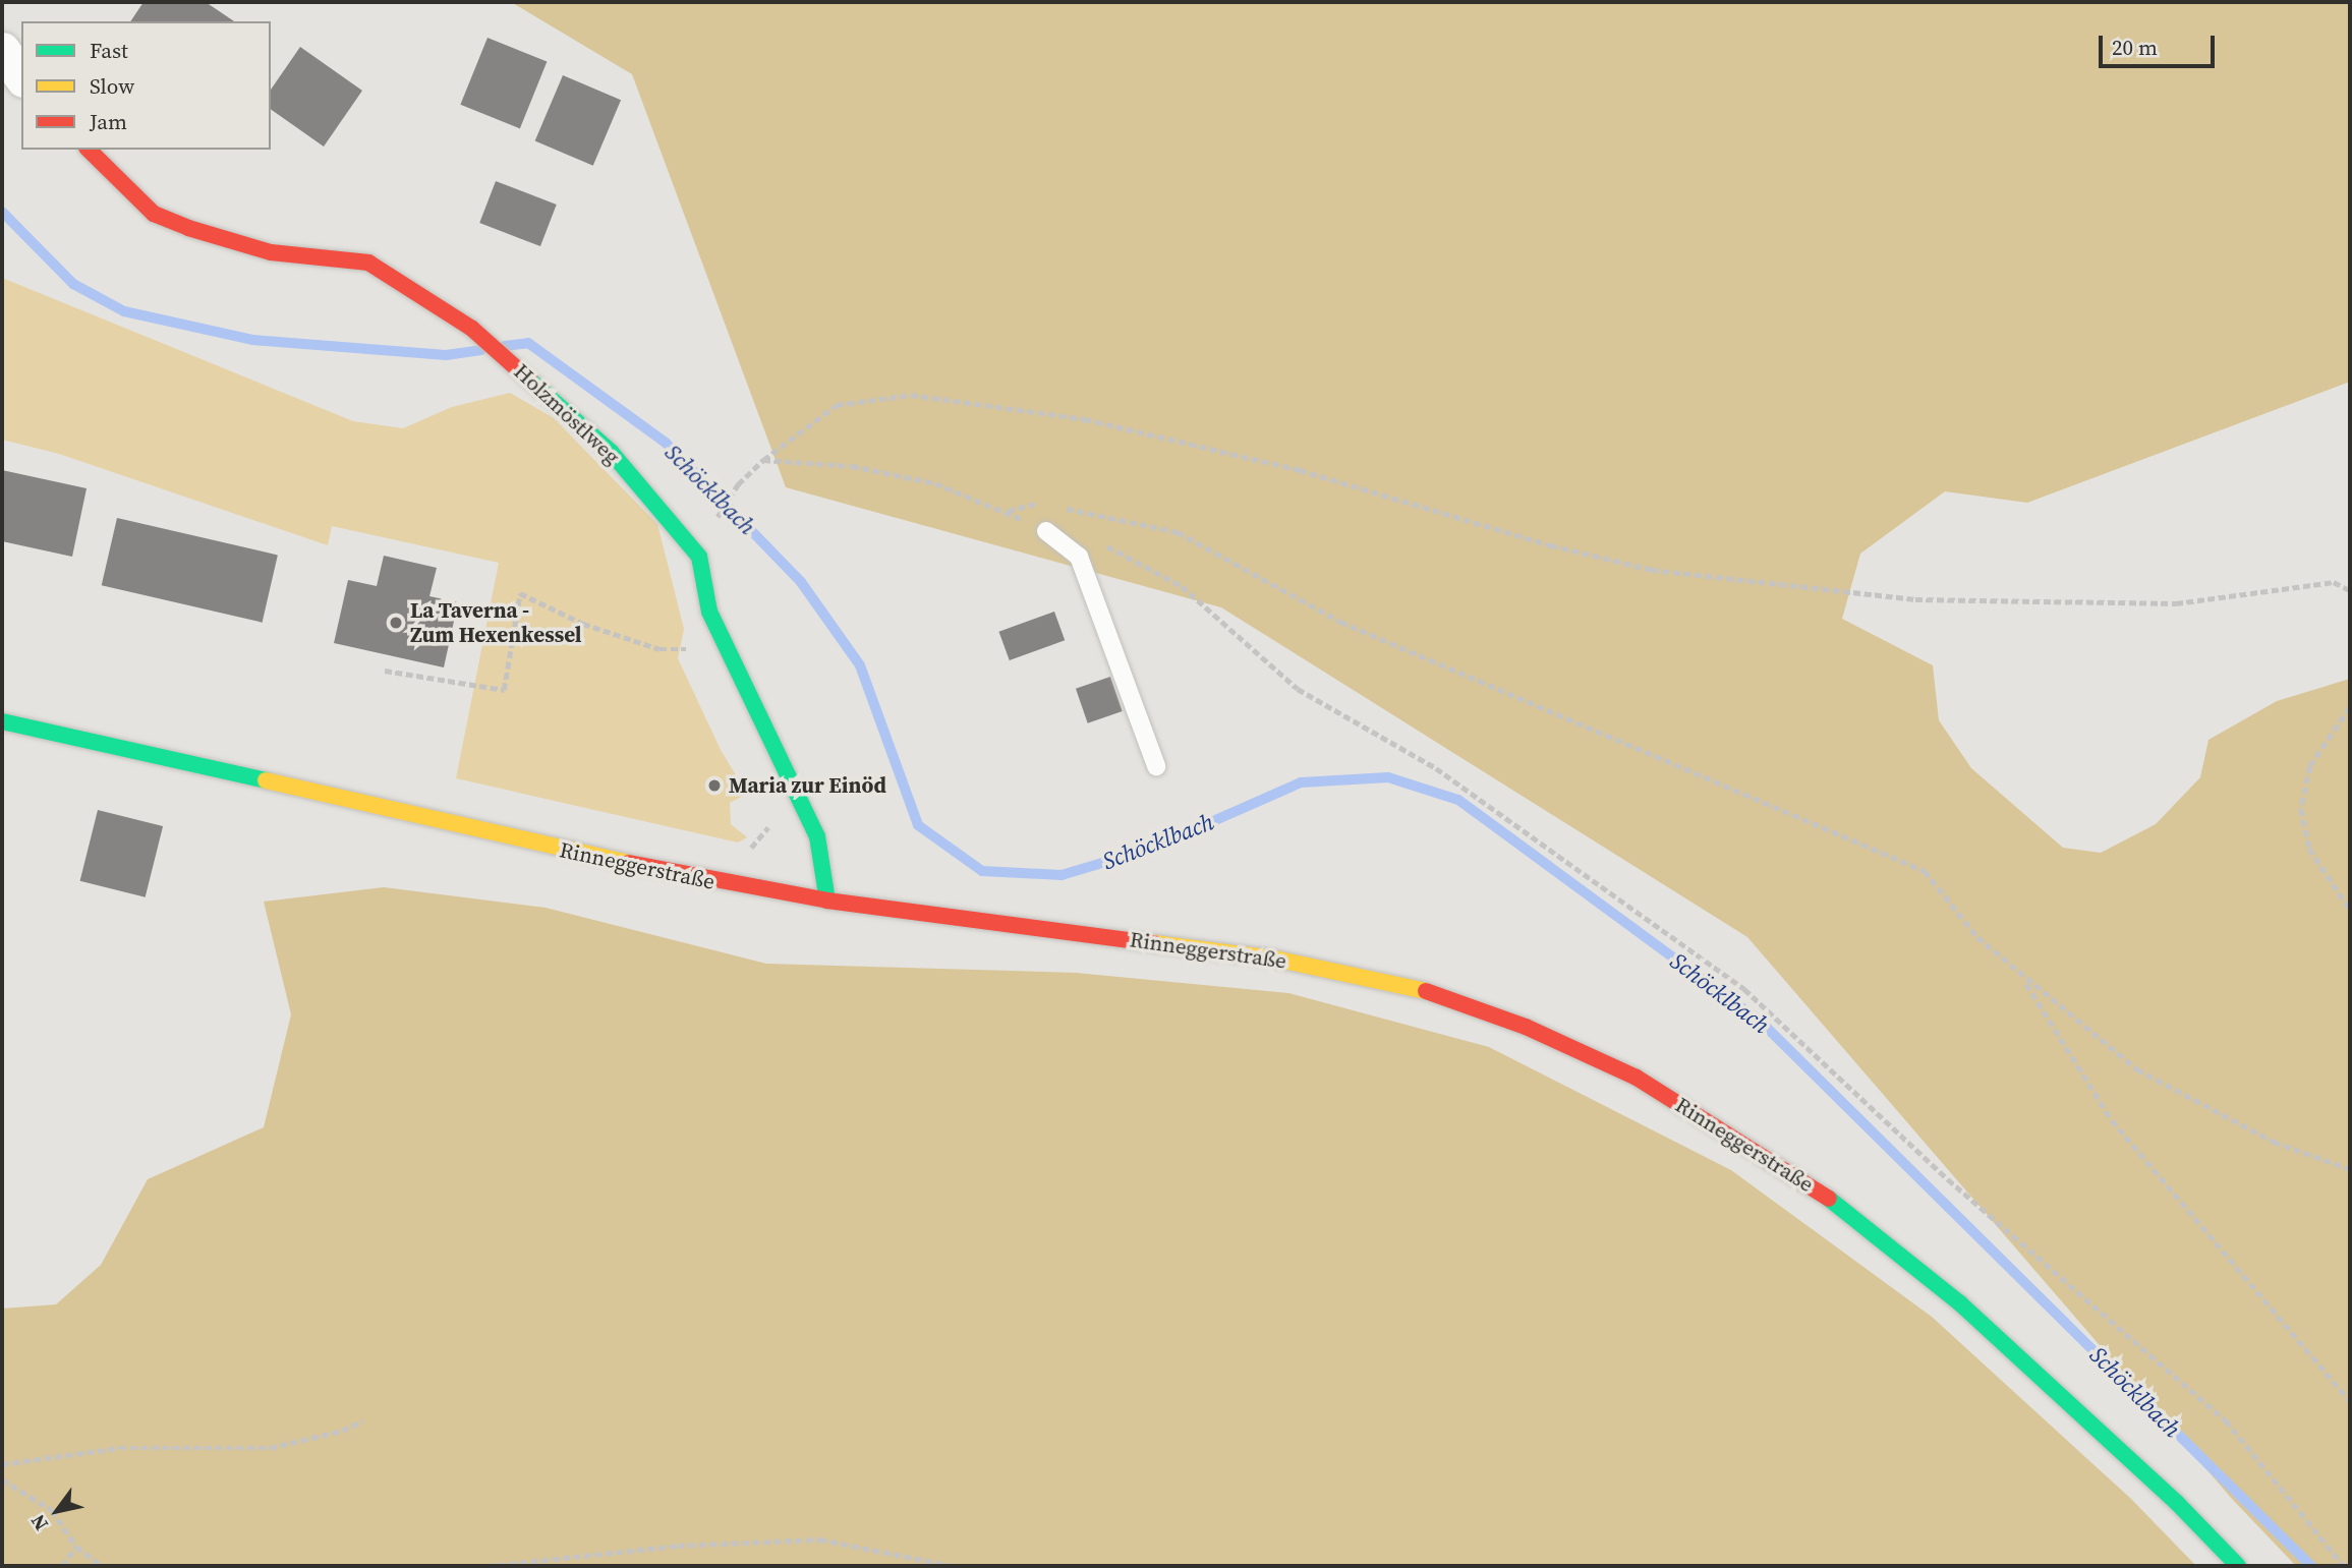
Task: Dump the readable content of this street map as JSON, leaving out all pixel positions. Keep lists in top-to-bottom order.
{
  "streets": {
    "main road": ["Holzmöstlweg", "Rinneggerstraße"]
  },
  "crossings": [
    ["Holzmöstlweg", "Rinneggerstraße"]
  ],
  "water": ["Schöcklbach"],
  "places": ["La Taverna - Zum Hexenkessel", "Maria zur Einöd"],
  "legend": ["Fast", "Slow", "Jam"],
  "scale_bar": "20 m",
  "north": "bottom left"
}
